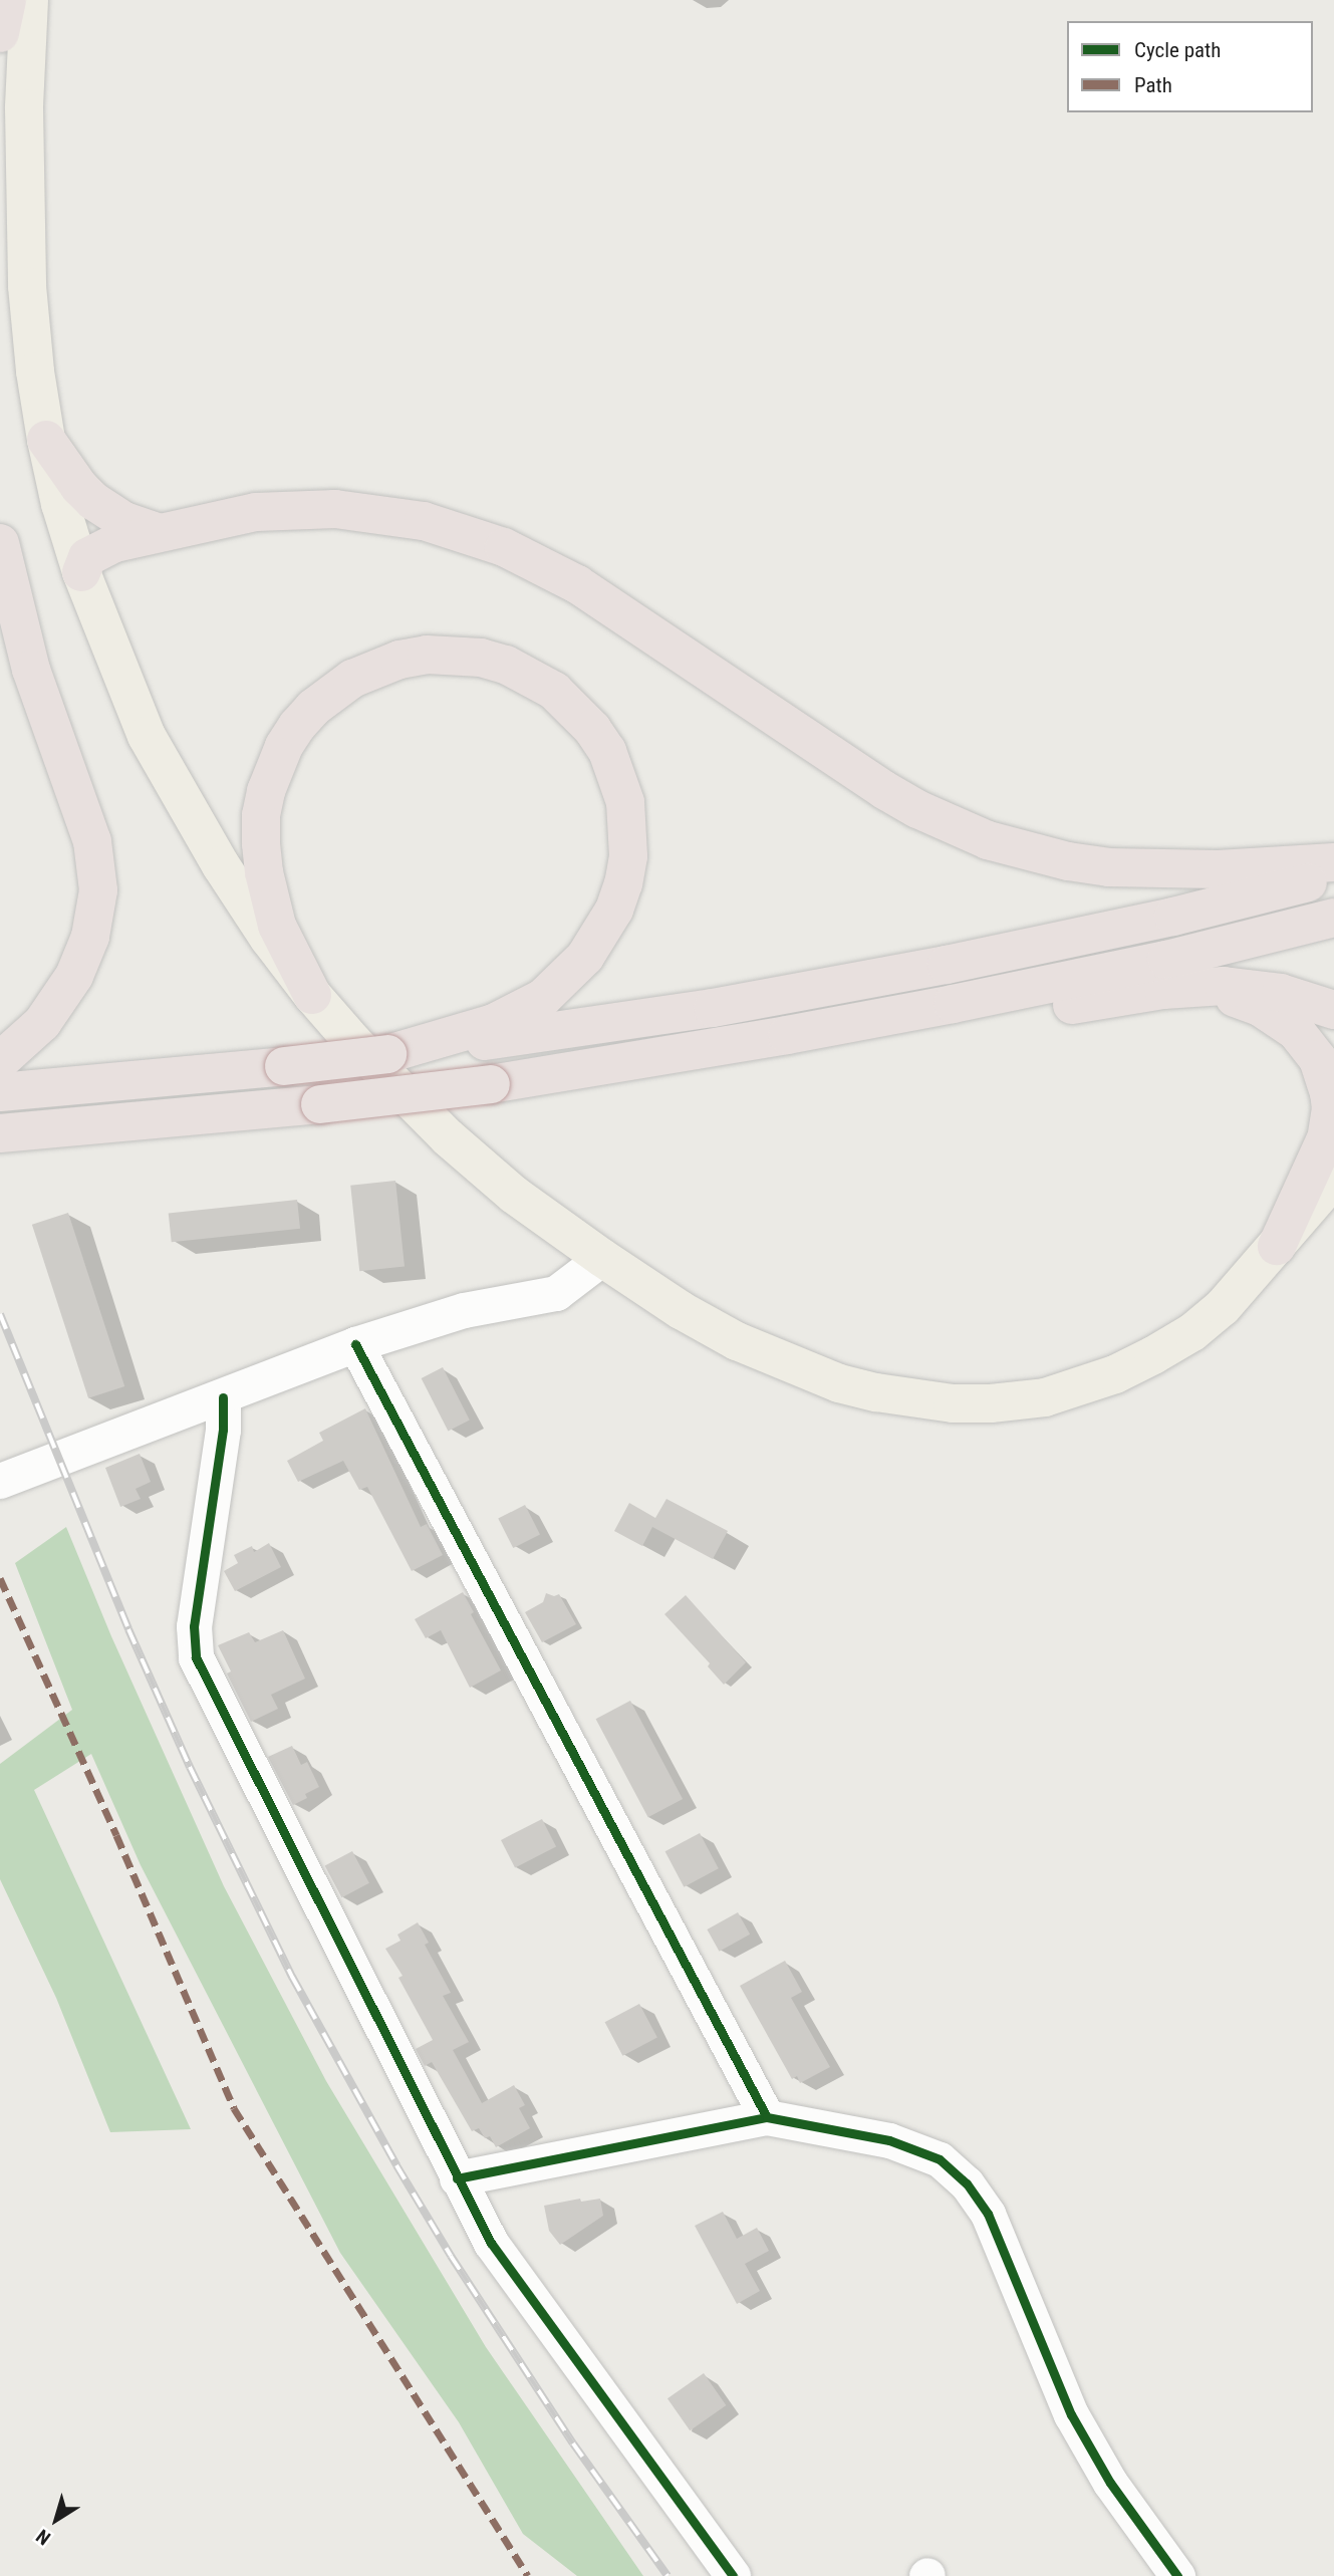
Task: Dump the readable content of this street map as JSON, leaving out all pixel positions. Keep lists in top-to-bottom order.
{
  "legend": ["Cycle path", "Path"],
  "north": "bottom left"
}
